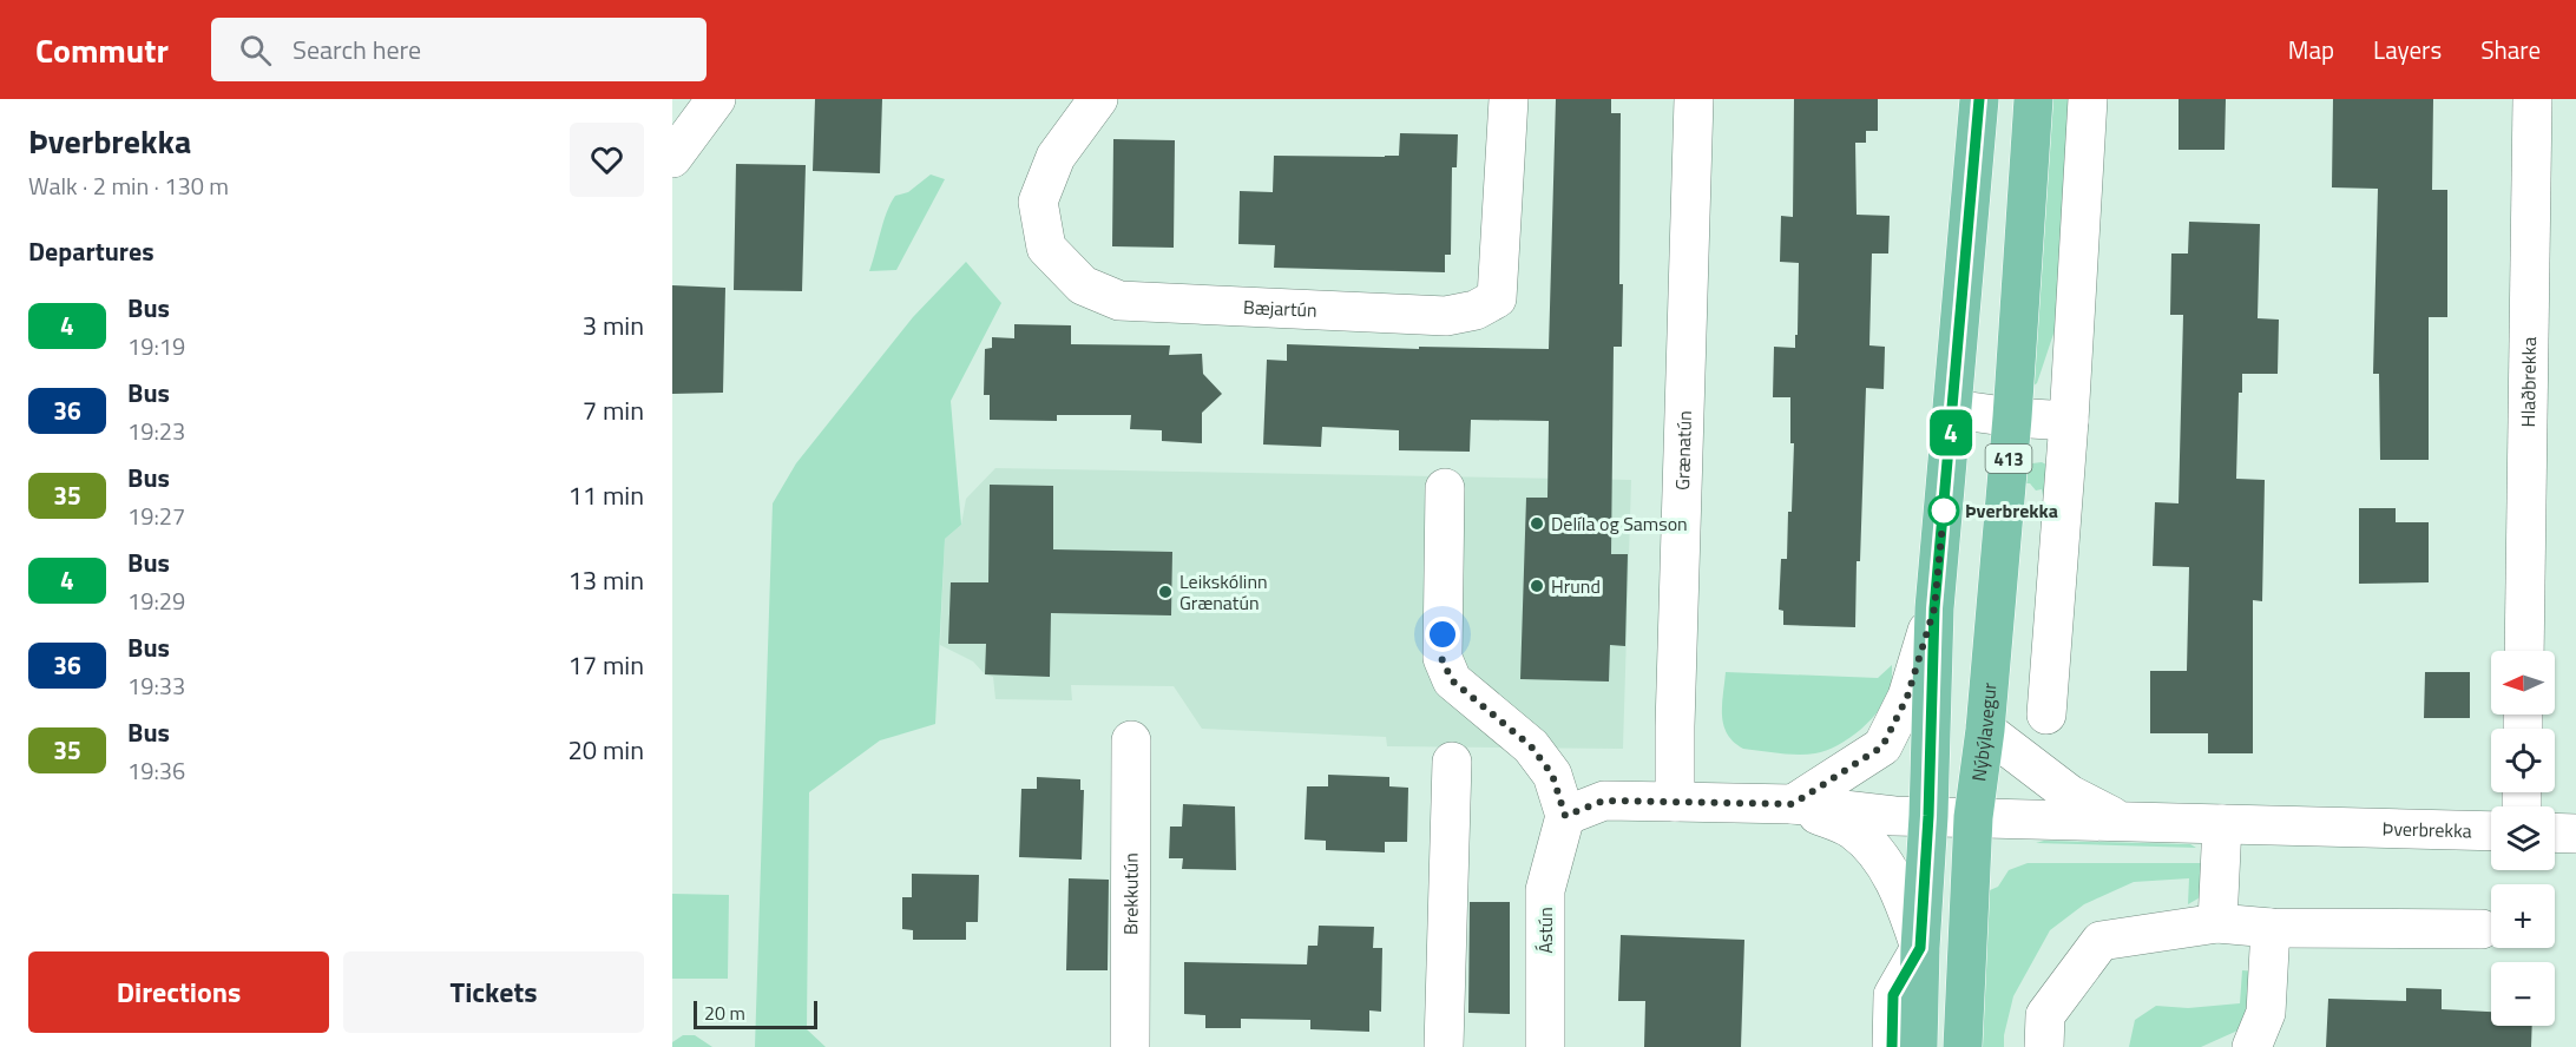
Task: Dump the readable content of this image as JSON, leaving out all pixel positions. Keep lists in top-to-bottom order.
{
  "streets": {
    "main road": ["413", "Nýbýlavegur"],
    "street": [
      "Bæjartún",
      "Hlaðbrekka",
      "Grænatún",
      "Þverbrekka",
      "Brekkutún",
      "Ástún"
    ]
  },
  "crossings": [
    ["Nýbýlavegur", "Þverbrekka"]
  ],
  "places": [
    "Þverbrekka",
    "Delíla og Samson",
    "Hrund",
    "Leikskólinn Grænatún"
  ],
  "lines": ["bus line 4"],
  "scale_bar": "20 m",
  "north": "left",
  "page": {
    "header": "Commutr",
    "search": "Search here",
    "nav": ["Map", "Layers", "Share"],
    "heading": [
      ["Þverbrekka", "Walk · 2 min · 130 m"],
      "Departures"
    ],
    "on_map": "4",
    "list": [
      {
        "mark": "4",
        "name": "Bus",
        "note": "19:19",
        "value": "3 min"
      },
      {
        "mark": "36",
        "name": "Bus",
        "note": "19:23",
        "value": "7 min"
      },
      {
        "mark": "35",
        "name": "Bus",
        "note": "19:27",
        "value": "11 min"
      },
      {
        "mark": "4",
        "name": "Bus",
        "note": "19:29",
        "value": "13 min"
      },
      {
        "mark": "36",
        "name": "Bus",
        "note": "19:33",
        "value": "17 min"
      },
      {
        "mark": "35",
        "name": "Bus",
        "note": "19:36",
        "value": "20 min"
      }
    ],
    "map_buttons": ["+", "−"],
    "buttons": ["Directions", "Tickets"],
    "scale": "20 m"
  }
}
